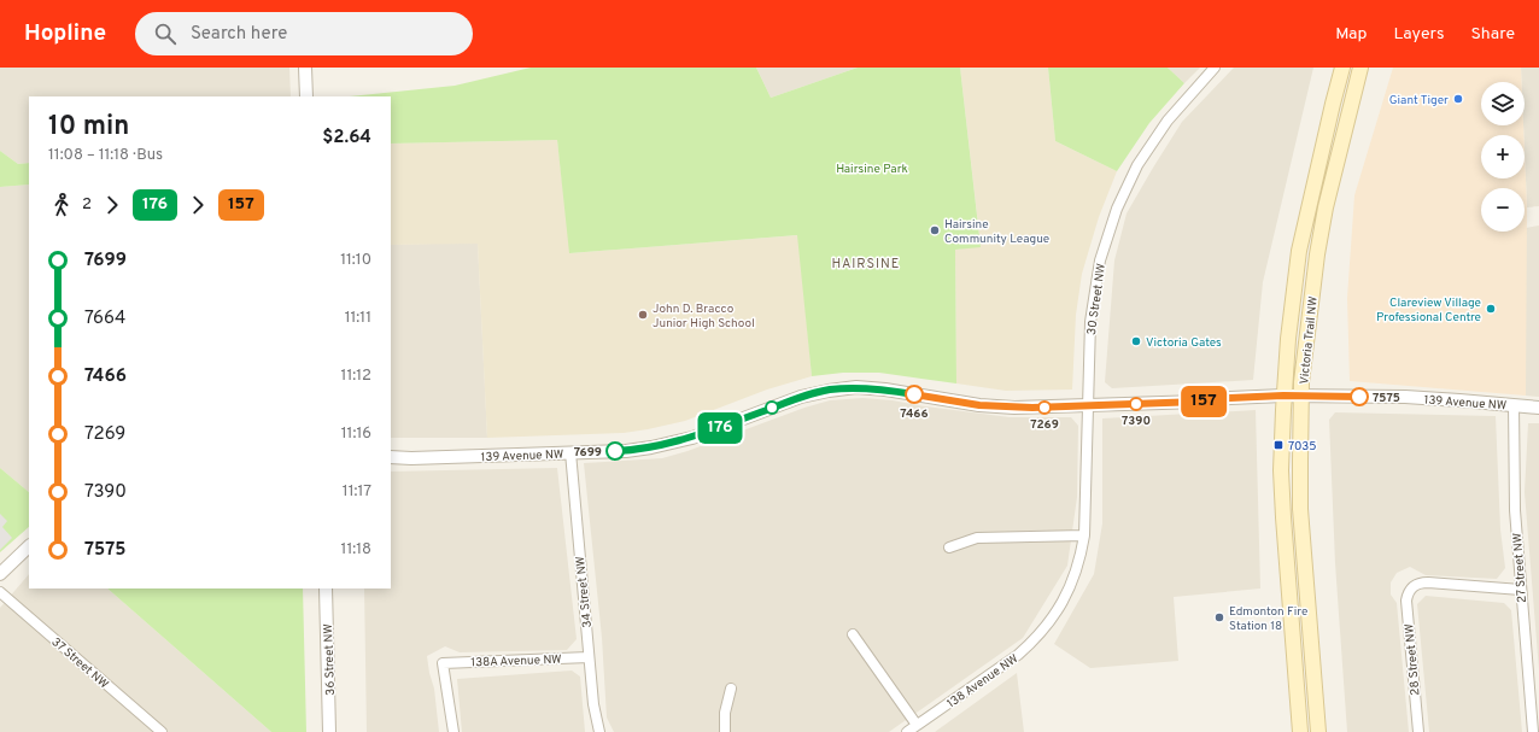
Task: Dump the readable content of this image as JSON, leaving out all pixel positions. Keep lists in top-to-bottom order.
{
  "streets": {
    "main road": ["Victoria Trail NW"],
    "street": [
      "30 Street NW",
      "139 Avenue NW",
      "27 Street NW",
      "34 Street NW",
      "36 Street NW",
      "138A Avenue NW",
      "28 Street NW",
      "37 Street NW",
      "138 Avenue NW"
    ]
  },
  "crossings": [
    ["30 Street NW", "139 Avenue NW"],
    ["30 Street NW", "138 Avenue NW"],
    ["Victoria Trail NW", "139 Avenue NW"],
    ["139 Avenue NW", "27 Street NW"],
    ["139 Avenue NW", "34 Street NW"],
    ["27 Street NW", "28 Street NW"],
    ["34 Street NW", "138A Avenue NW"]
  ],
  "districts": ["HAIRSINE"],
  "parks": ["Hairsine Park"],
  "places": {
    "other": [
      "Giant Tiger",
      "Hairsine Community League",
      "Clareview Village Professional Centre",
      "John D. Bracco Junior High School",
      "Victoria Gates",
      "7466",
      "7575",
      "7390",
      "7269",
      "7699",
      "Edmonton Fire Station 18"
    ],
    "transit": ["7035"]
  },
  "lines": ["bus line 176", "bus line 157"],
  "page": {
    "header": "Hopline",
    "search": "Search here",
    "nav": ["Map", "Layers", "Share"],
    "on_map": ["176", "157"],
    "map_buttons": ["+", "−"],
    "heading": ["10 min", "11:08 – 11:18 · Bus", "$2.64"],
    "legs": ["2", "176", "157"],
    "list": [
      {
        "name": "7699",
        "value": "11:10"
      },
      {
        "name": "7664",
        "value": "11:11"
      },
      {
        "name": "7466",
        "value": "11:12"
      },
      {
        "name": "7269",
        "value": "11:16"
      },
      {
        "name": "7390",
        "value": "11:17"
      },
      {
        "name": "7575",
        "value": "11:18"
      }
    ]
  }
}
